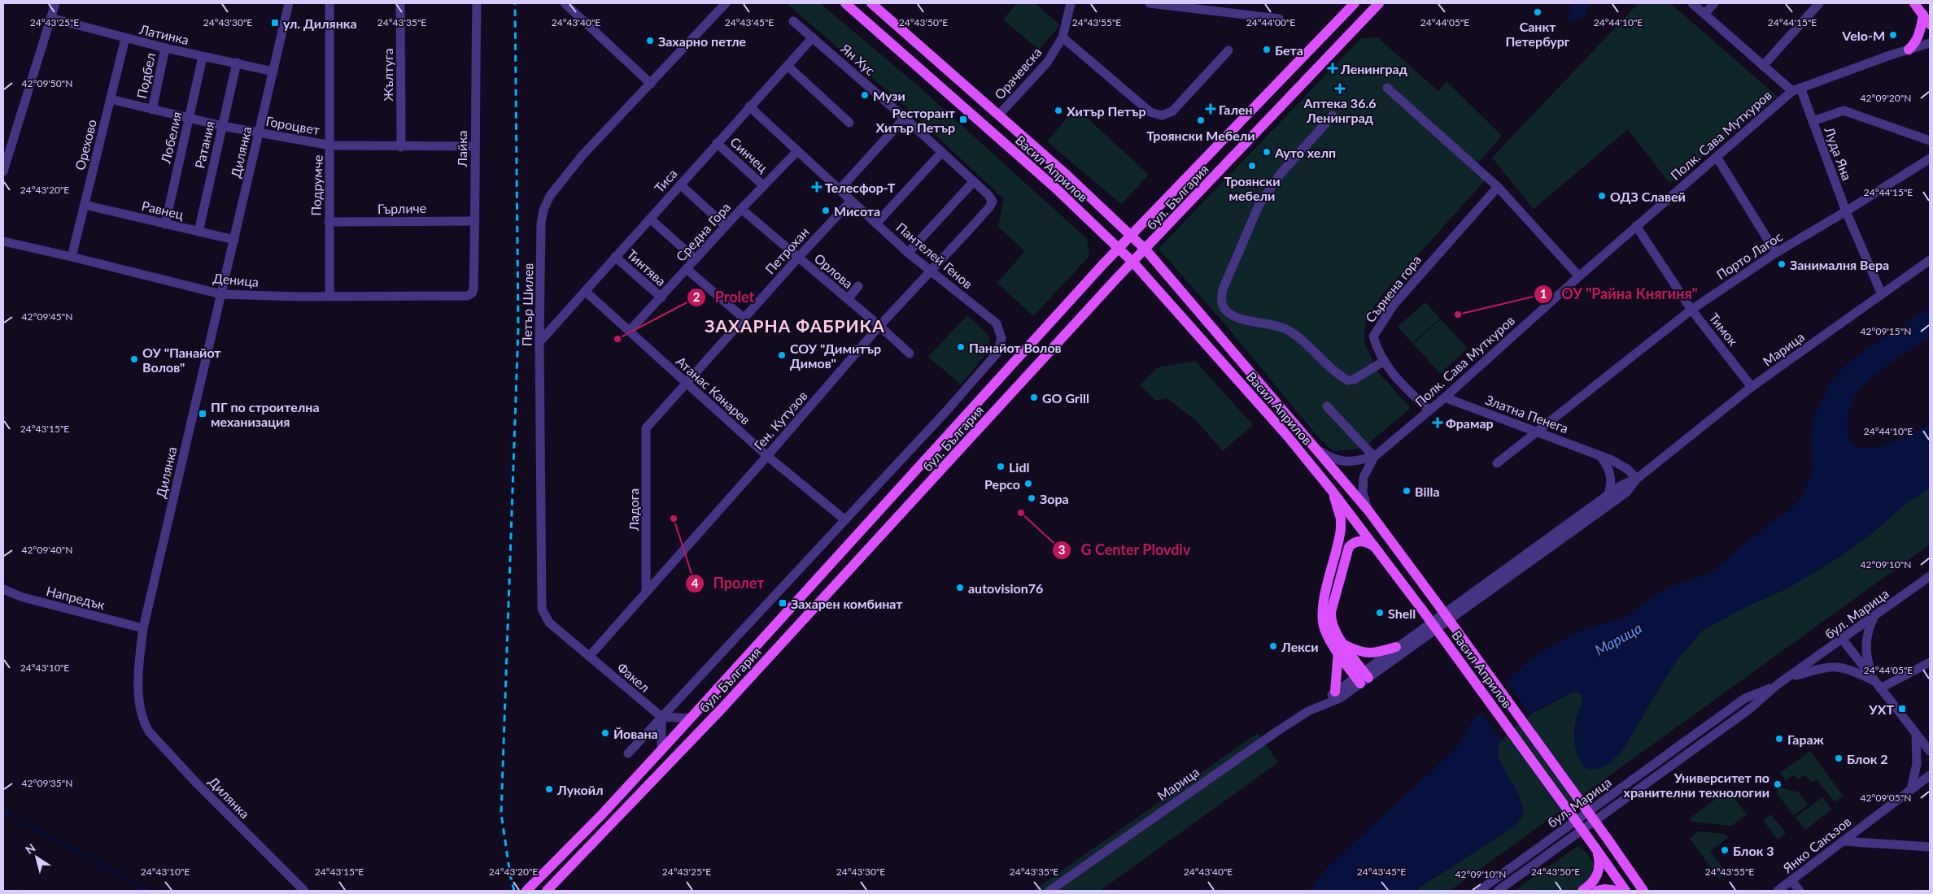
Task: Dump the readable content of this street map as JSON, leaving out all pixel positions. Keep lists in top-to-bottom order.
{
  "streets": {
    "main road": ["Васил Априлов", "бул. България"],
    "street": [
      "Латинка",
      "Ян Хус",
      "Орачевска",
      "Жълтуга",
      "Подбел",
      "Гороцвет",
      "Полк. Сава Муткуров",
      "Лобелия",
      "Орехово",
      "Ратания",
      "Лайка",
      "Дилянка",
      "Луда Яна",
      "Синчец",
      "Тиса",
      "Подрумче",
      "Гърличе",
      "Равнец",
      "Средна Гора",
      "Петрохан",
      "Пантелей Генов",
      "Порто Лагос",
      "Тинтява",
      "Орлова",
      "Деница",
      "Сърнена гора",
      "Петър Шилев",
      "Тимок",
      "Марица",
      "Атанас Канарев",
      "Златна Пенега",
      "Ген. Кутузов",
      "Ладога",
      "Напредък",
      "бул. Марица",
      "Факел",
      "Янко Сакъзов"
    ]
  },
  "crossings": [
    ["Латинка", "Подбел"],
    ["Латинка", "Лобелия"],
    ["Латинка", "Орехово"],
    ["Латинка", "Ратания"],
    ["Латинка", "Дилянка"],
    ["Ян Хус", "Тиса"],
    ["Ян Хус", "Ген. Кутузов"],
    ["Орачевска", "Васил Априлов"],
    ["Жълтуга", "Гороцвет"],
    ["Подбел", "Гороцвет"],
    ["Гороцвет", "Лобелия"],
    ["Гороцвет", "Орехово"],
    ["Гороцвет", "Ратания"],
    ["Гороцвет", "Лайка"],
    ["Гороцвет", "Дилянка"],
    ["Гороцвет", "Подрумче"],
    ["Полк. Сава Муткуров", "Луда Яна"],
    ["Полк. Сава Муткуров", "Сърнена гора"],
    ["Полк. Сава Муткуров", "Тимок"],
    ["Полк. Сава Муткуров", "Златна Пенега"],
    ["Лобелия", "Равнец"],
    ["Орехово", "Равнец"],
    ["Орехово", "Деница"],
    ["Ратания", "Равнец"],
    ["Лайка", "Гърличе"],
    ["Лайка", "Деница"],
    ["Дилянка", "Равнец"],
    ["Дилянка", "Деница"],
    ["Дилянка", "Напредък"],
    ["Луда Яна", "Порто Лагос"],
    ["Луда Яна", "Марица"],
    ["Синчец", "Тиса"],
    ["Синчец", "Средна Гора"],
    ["Васил Априлов", "бул. България"],
    ["Тиса", "Пантелей Генов"],
    ["Тиса", "Тинтява"],
    ["Тиса", "Петър Шилев"],
    ["Тиса", "Атанас Канарев"],
    ["Подрумче", "Гърличе"],
    ["Подрумче", "Деница"],
    ["бул. България", "Пантелей Генов"],
    ["бул. България", "Атанас Канарев"],
    ["бул. България", "Факел"],
    ["Средна Гора", "Пантелей Генов"],
    ["Средна Гора", "Тинтява"],
    ["Средна Гора", "Орлова"],
    ["Средна Гора", "Атанас Канарев"],
    ["Петрохан", "Пантелей Генов"],
    ["Петрохан", "Орлова"],
    ["Петрохан", "Атанас Канарев"],
    ["Петрохан", "Ладога"],
    ["Пантелей Генов", "Ген. Кутузов"],
    ["Порто Лагос", "Тимок"],
    ["Порто Лагос", "Златна Пенега"],
    ["Орлова", "Ген. Кутузов"],
    ["Петър Шилев", "Ген. Кутузов"],
    ["Петър Шилев", "Факел"],
    ["Тимок", "Марица"],
    ["Марица", "Златна Пенега"],
    ["Атанас Канарев", "Ген. Кутузов"],
    ["Ген. Кутузов", "Ладога"],
    ["Ген. Кутузов", "Факел"]
  ],
  "districts": ["ЗАХАРНА ФАБРИКА"],
  "water": ["Марица"],
  "places": {
    "other": [
      "Санкт Петербург",
      "Velo-M",
      "Захарно петле",
      "Бета",
      "Музи",
      "Хитър Петър",
      "Троянски Мебели",
      "Ауто хелп",
      "Троянски мебели",
      "ОДЗ Славей",
      "Мисота",
      "Занималня Вера",
      "ОУ \"Райна Княгиня\"",
      "Prolet",
      "Панайот Волов",
      "СОУ \"Димитър Димов\"",
      "ОУ \"Панайот Волов\"",
      "GO Grill",
      "Lidl",
      "Pepco",
      "Billa",
      "Зора",
      "G Center Plovdiv",
      "Пролет",
      "autovision76",
      "Shell",
      "Лекси",
      "Йована",
      "Гараж",
      "Блок 2",
      "Университет по хранителни технологии",
      "Лукойл",
      "Блок 3"
    ],
    "transit": [
      "ул. Дилянка",
      "Ресторант Хитър Петър",
      "ПГ по строителна механизация",
      "Захарен комбинат",
      "УХТ"
    ],
    "health": [
      "Ленинград",
      "Аптека 36.6 Ленинград",
      "Гален",
      "Телесфор-Т",
      "Фрамар"
    ]
  },
  "north": "top left",
  "coordinates": [
    "24°43'25\"E",
    "24°43'30\"E",
    "24°43'35\"E",
    "24°43'40\"E",
    "24°43'45\"E",
    "24°43'50\"E",
    "24°43'55\"E",
    "24°44'00\"E",
    "24°44'05\"E",
    "24°44'10\"E",
    "24°44'15\"E",
    "42°09'50\"N",
    "42°09'20\"N",
    "24°43'20\"E",
    "42°09'45\"N",
    "42°09'15\"N",
    "24°43'15\"E",
    "42°09'40\"N",
    "42°09'10\"N",
    "24°43'10\"E",
    "42°09'35\"N",
    "42°09'05\"N"
  ]
}
